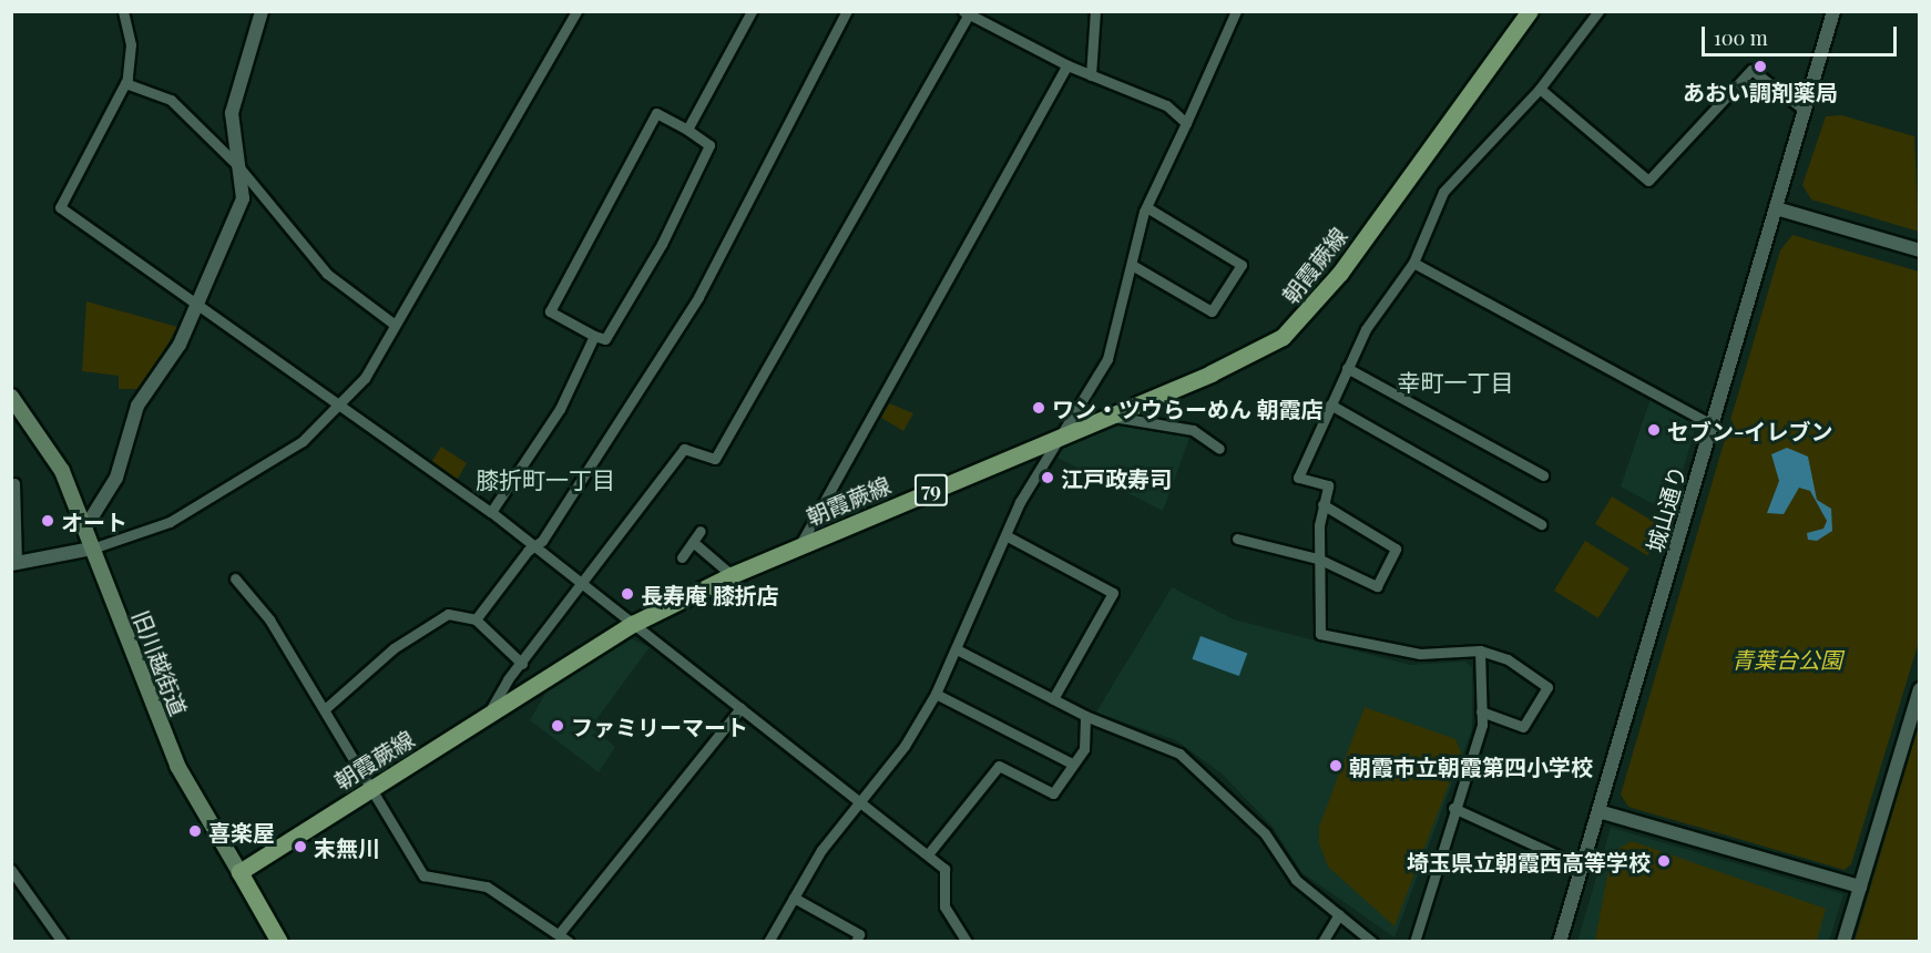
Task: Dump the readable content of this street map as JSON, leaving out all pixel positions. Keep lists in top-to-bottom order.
{
  "streets": {
    "main road": ["朝霞蕨線", "79", "旧川越街道"],
    "street": ["城山通り"]
  },
  "crossings": [
    ["朝霞蕨線", "旧川越街道"]
  ],
  "districts": ["幸町一丁目", "膝折町一丁目"],
  "parks": ["青葉台公園"],
  "places": [
    "あおい調剤薬局",
    "ワン・ツウらーめん 朝霞店",
    "セブン-イレブン",
    "江戸政寿司",
    "オート",
    "長寿庵 膝折店",
    "ファミリーマート",
    "朝霞市立朝霞第四小学校",
    "喜楽屋",
    "末無川",
    "埼玉県立朝霞西高等学校"
  ],
  "scale_bar": "100 m"
}
